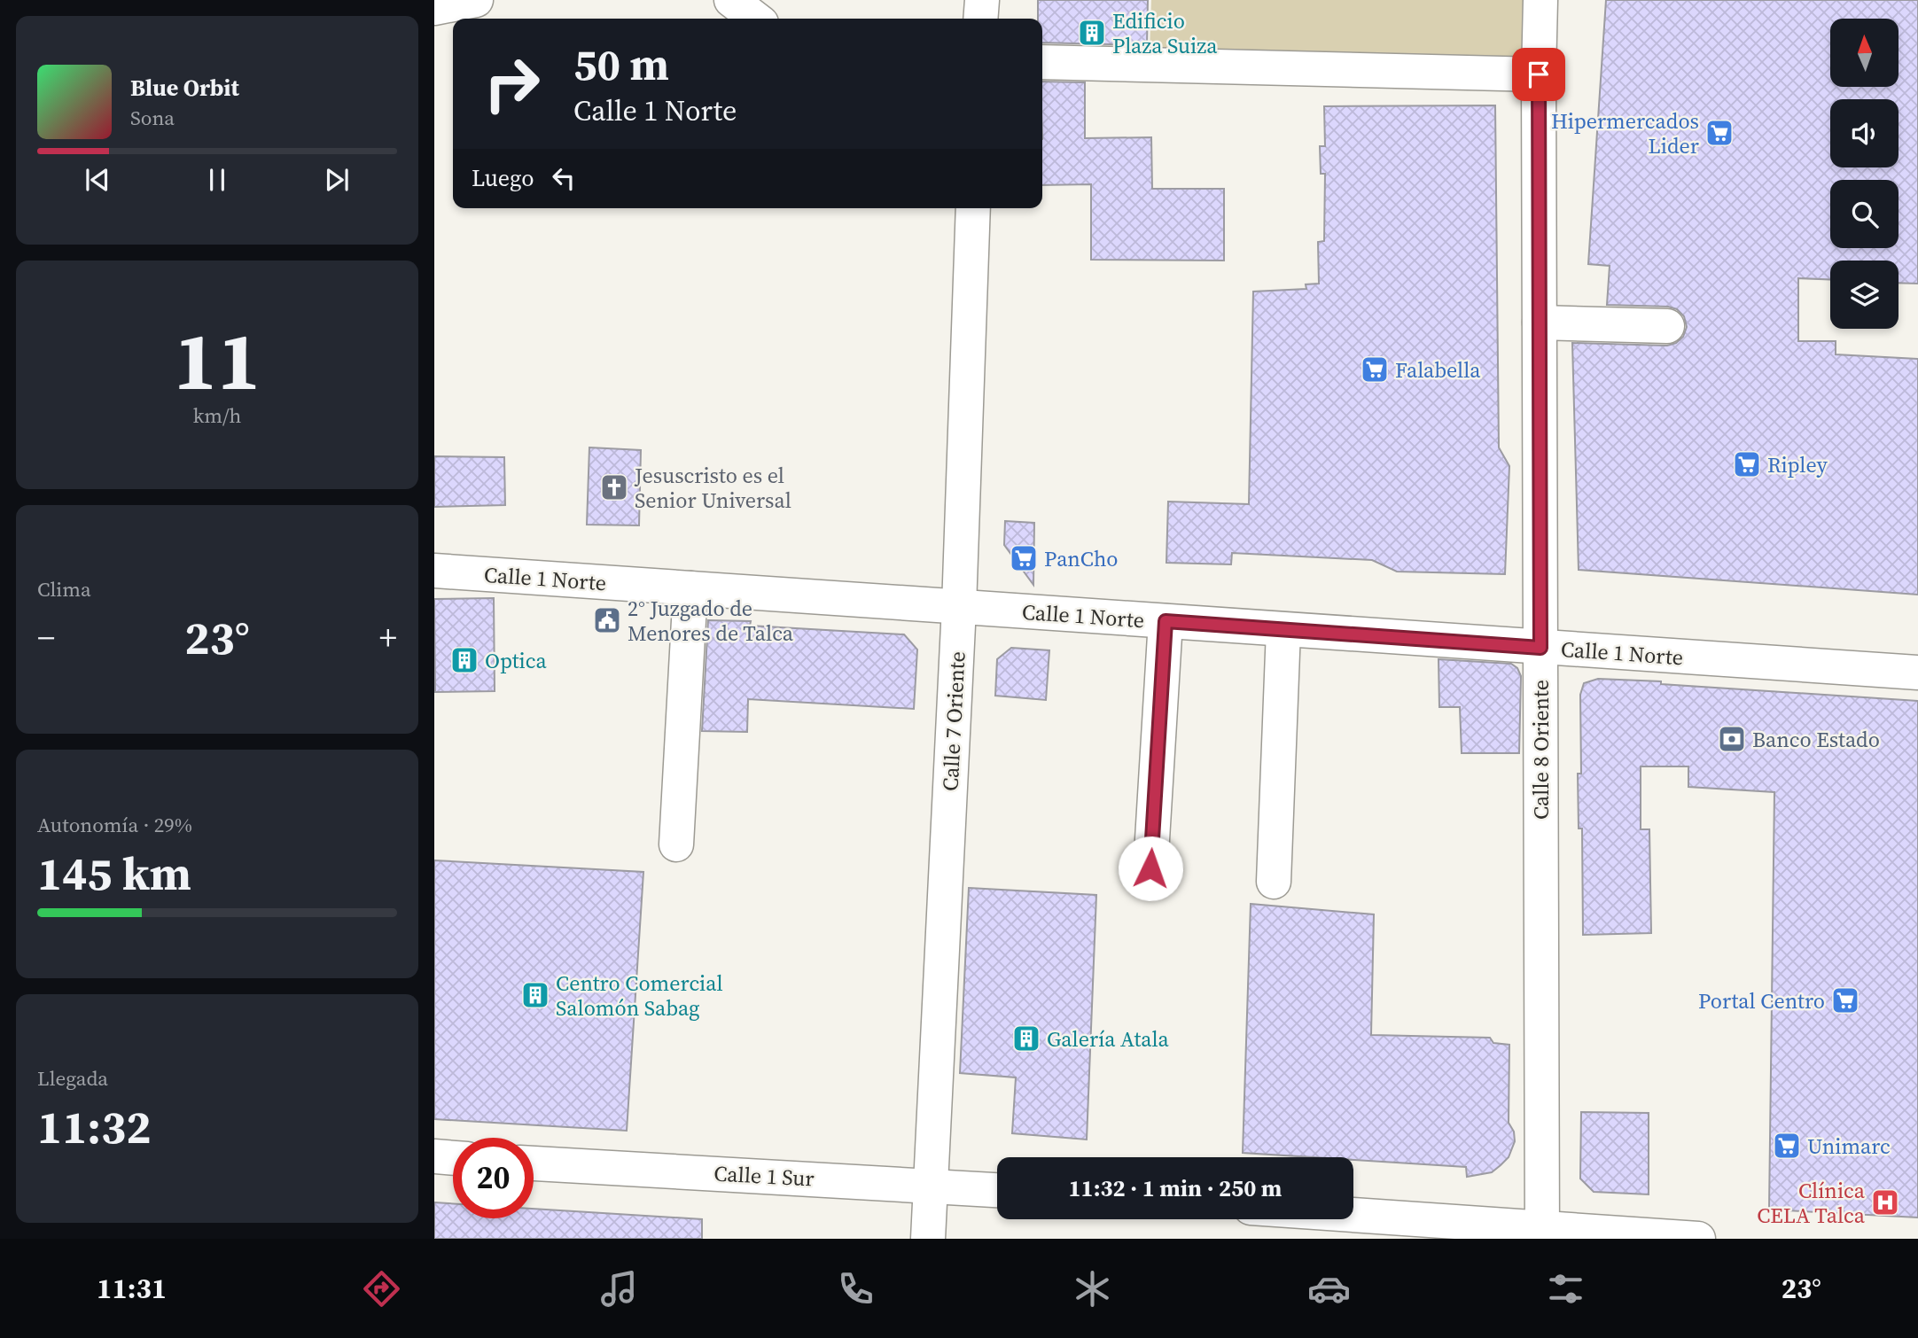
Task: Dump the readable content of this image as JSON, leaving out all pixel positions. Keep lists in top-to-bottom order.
{
  "streets": {
    "street": [
      "Calle 1 Norte",
      "Calle 7 Oriente",
      "Calle 8 Oriente",
      "Calle 1 Sur"
    ]
  },
  "crossings": [
    ["Calle 1 Norte", "Calle 7 Oriente"],
    ["Calle 1 Norte", "Calle 8 Oriente"],
    ["Calle 7 Oriente", "Calle 1 Sur"]
  ],
  "places": {
    "building": [
      "Edificio Plaza Suiza",
      "Optica",
      "Centro Comercial Salomón Sabag",
      "Galería Atala"
    ],
    "supermarket": [
      "Hipermercados Lider",
      "Falabella",
      "Ripley",
      "PanCho",
      "Portal Centro",
      "Unimarc"
    ],
    "church": ["Jesuscristo es el Senior Universal"],
    "public building": ["2° Juzgado de Menores de Talca"],
    "bank": ["Banco Estado"],
    "hospital": ["Clínica CELA Talca"]
  },
  "north": "top",
  "page": {
    "turn": ["50 m", "Calle 1 Norte"],
    "song": ["Blue Orbit", "Sona"],
    "then": "Luego",
    "tile": [
      ["11", "km/h"],
      "Clima",
      ["Autonomía · 29%", "145 km"],
      ["Llegada", "11:32"]
    ],
    "heat": ["−", "23°", "+"],
    "limit": "20",
    "trip": "11:32 · 1 min · 250 m",
    "tabs": ["11:31", "23°"]
  }
}
